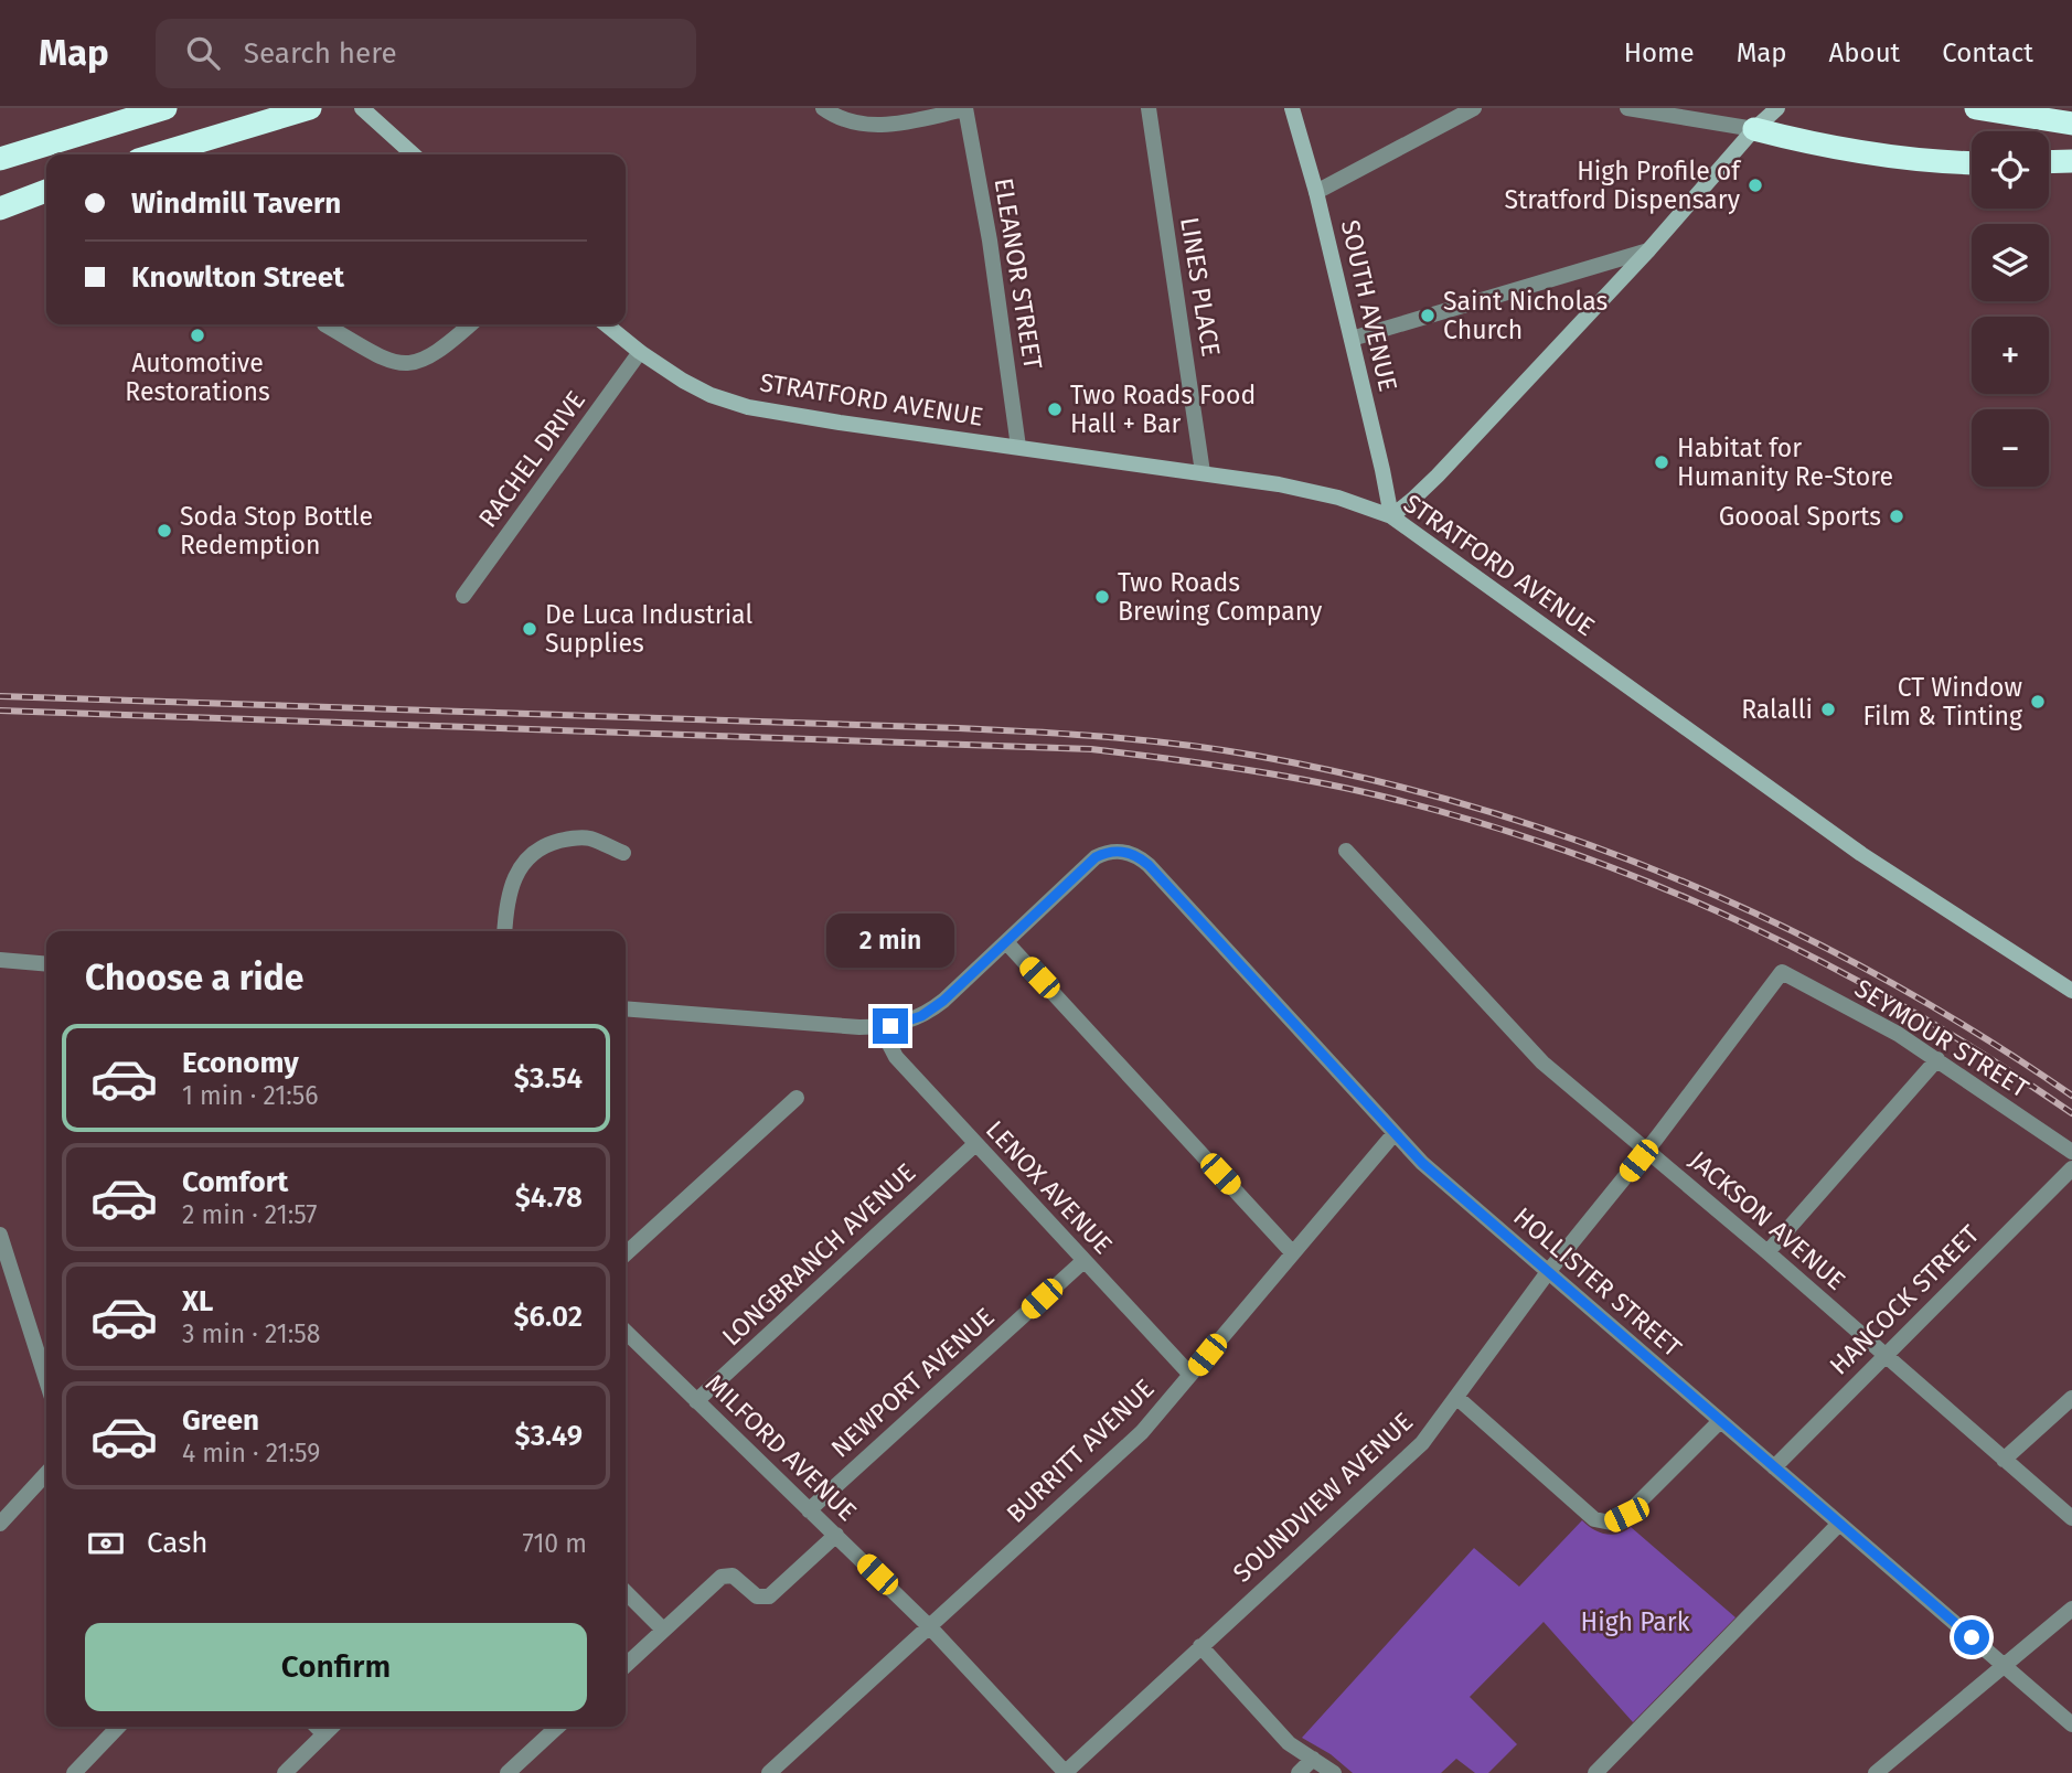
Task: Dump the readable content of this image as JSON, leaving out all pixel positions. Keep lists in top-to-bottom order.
{
  "streets": {
    "main road": ["SOUTH AVENUE", "STRATFORD AVENUE"],
    "street": [
      "ELEANOR STREET",
      "LINES PLACE",
      "RACHEL DRIVE",
      "SEYMOUR STREET",
      "LENOX AVENUE",
      "JACKSON AVENUE",
      "LONGBRANCH AVENUE",
      "HOLLISTER STREET",
      "HANCOCK STREET",
      "NEWPORT AVENUE",
      "MILFORD AVENUE",
      "BURRITT AVENUE",
      "SOUNDVIEW AVENUE"
    ]
  },
  "crossings": [
    ["ELEANOR STREET", "STRATFORD AVENUE"],
    ["LINES PLACE", "STRATFORD AVENUE"],
    ["SOUTH AVENUE", "STRATFORD AVENUE"],
    ["STRATFORD AVENUE", "RACHEL DRIVE"],
    ["SEYMOUR STREET", "SOUNDVIEW AVENUE"],
    ["LENOX AVENUE", "LONGBRANCH AVENUE"],
    ["LENOX AVENUE", "NEWPORT AVENUE"],
    ["LENOX AVENUE", "BURRITT AVENUE"],
    ["JACKSON AVENUE", "HANCOCK STREET"],
    ["JACKSON AVENUE", "SOUNDVIEW AVENUE"],
    ["LONGBRANCH AVENUE", "MILFORD AVENUE"],
    ["HOLLISTER STREET", "HANCOCK STREET"],
    ["HOLLISTER STREET", "BURRITT AVENUE"],
    ["HOLLISTER STREET", "SOUNDVIEW AVENUE"],
    ["NEWPORT AVENUE", "MILFORD AVENUE"],
    ["MILFORD AVENUE", "BURRITT AVENUE"],
    ["MILFORD AVENUE", "SOUNDVIEW AVENUE"]
  ],
  "parks": ["High Park"],
  "places": [
    "High Profile of Stratford Dispensary",
    "Saint Nicholas Church",
    "Automotive Restorations",
    "Two Roads Food Hall + Bar",
    "Habitat for Humanity Re-Store",
    "Goooal Sports",
    "Soda Stop Bottle Redemption",
    "Two Roads Brewing Company",
    "De Luca Industrial Supplies",
    "CT Window Film & Tinting",
    "Ralalli"
  ],
  "page": {
    "header": "Map",
    "search": "Search here",
    "nav": [
      "Home",
      "Map",
      "About",
      "Contact"
    ],
    "map_buttons": ["+", "−"],
    "banner": ["Windmill Tavern", "Knowlton Street"],
    "bubble": "2 min",
    "heading": "Choose a ride",
    "list": [
      {
        "name": "Economy",
        "note": "1 min · 21:56",
        "value": "$3.54"
      },
      {
        "name": "Comfort",
        "note": "2 min · 21:57",
        "value": "$4.78"
      },
      {
        "name": "XL",
        "note": "3 min · 21:58",
        "value": "$6.02"
      },
      {
        "name": "Green",
        "note": "4 min · 21:59",
        "value": "$3.49"
      }
    ],
    "pay": ["Cash", "710 m"],
    "buttons": "Confirm"
  }
}
